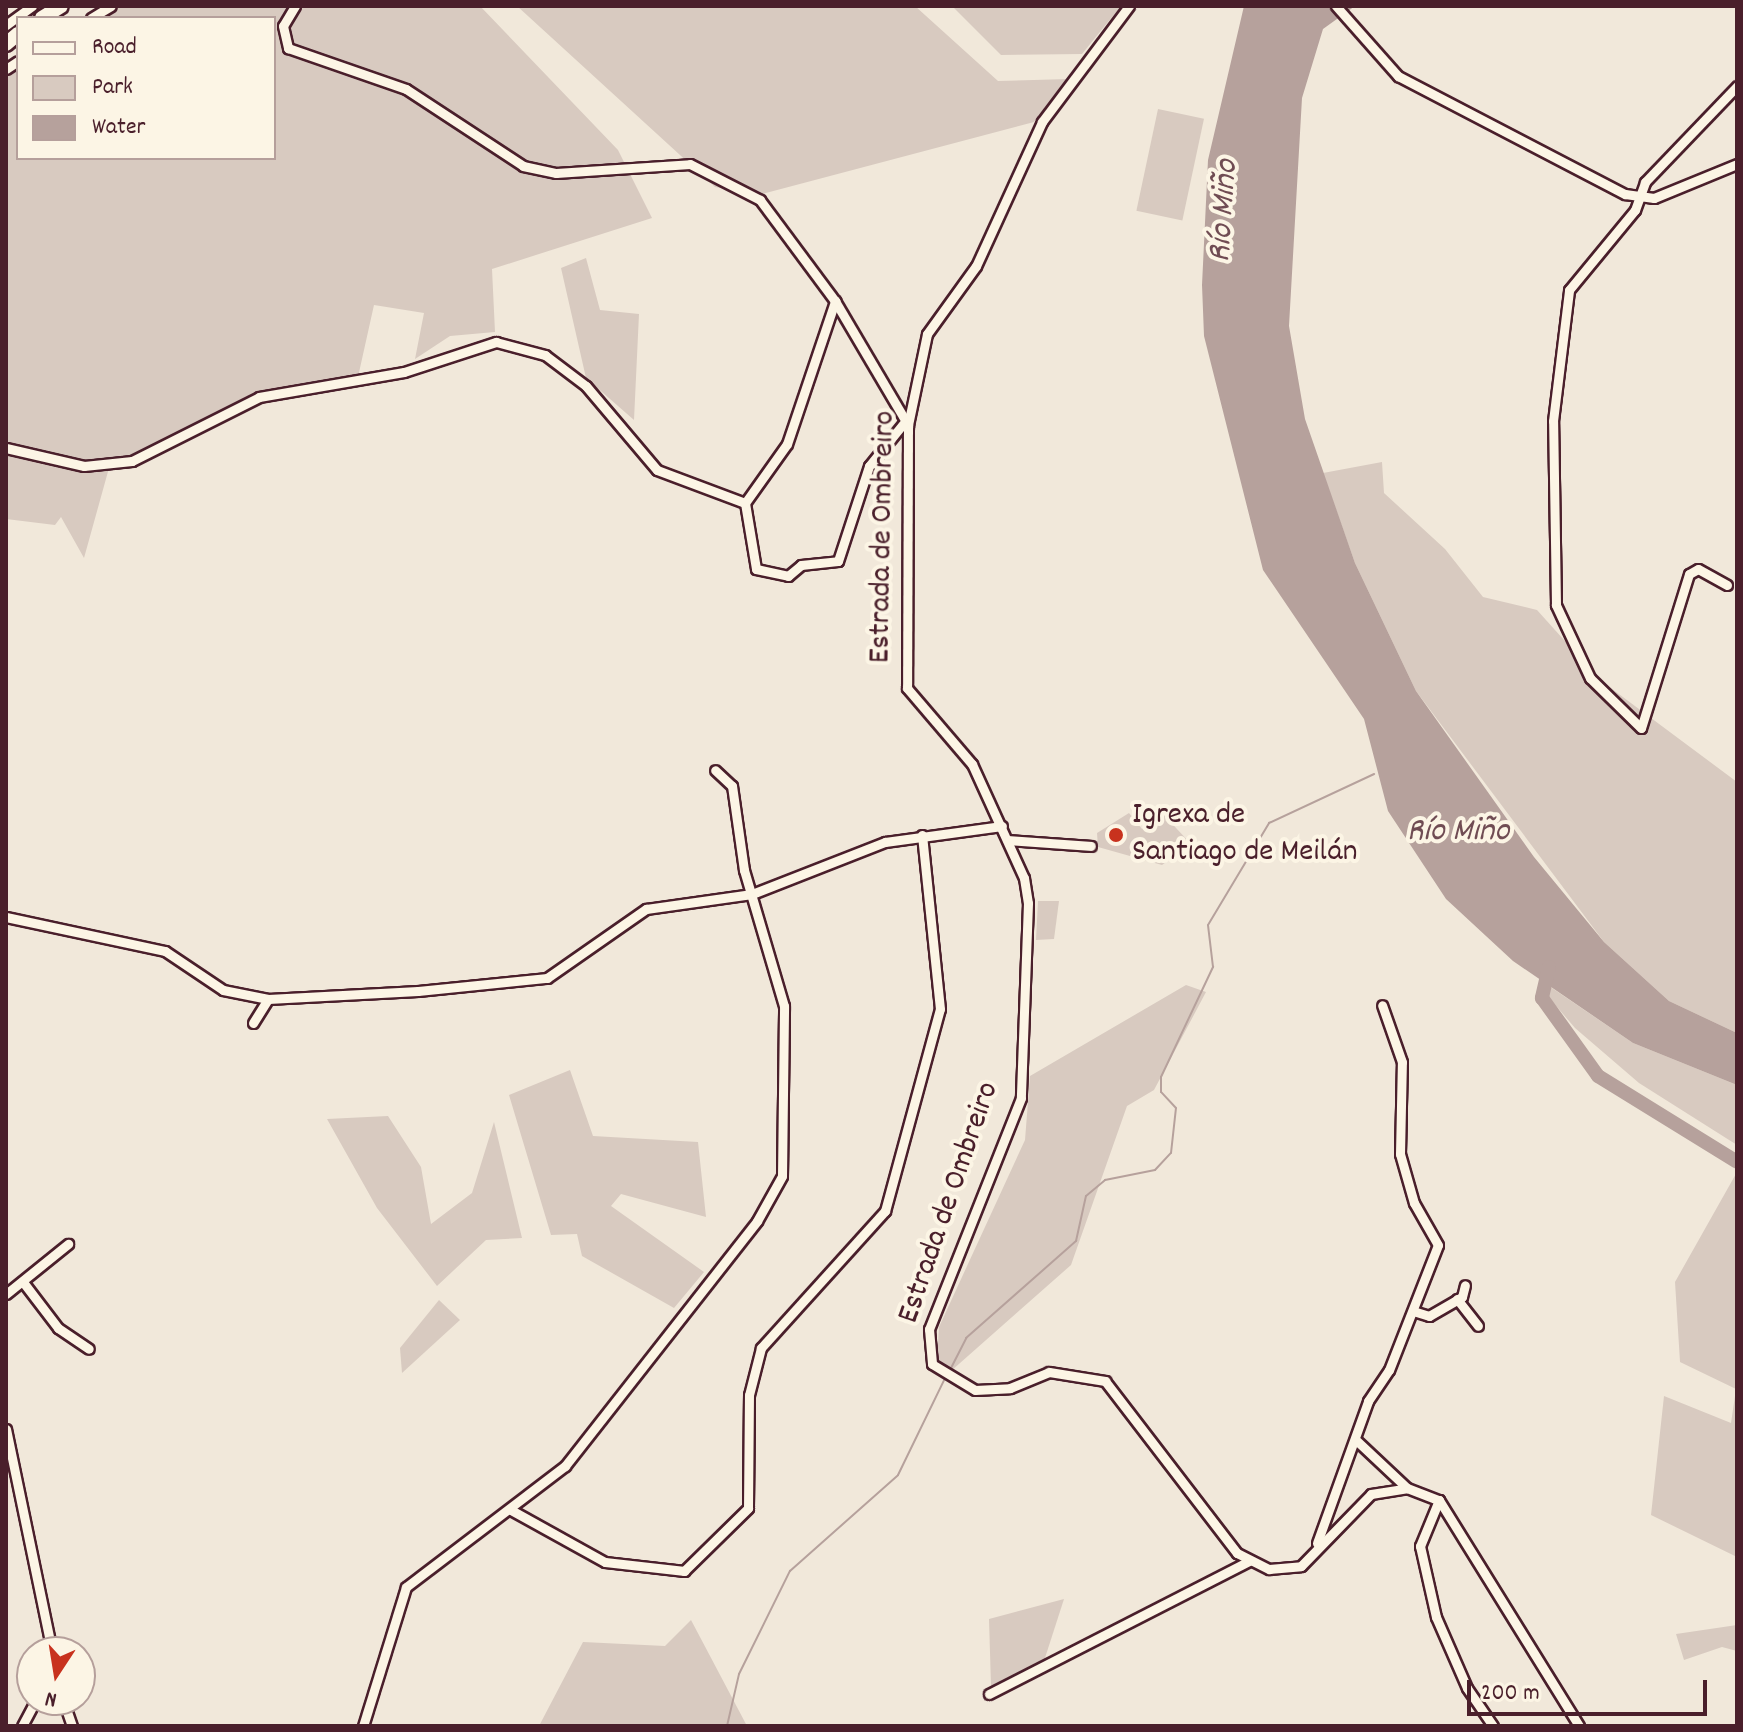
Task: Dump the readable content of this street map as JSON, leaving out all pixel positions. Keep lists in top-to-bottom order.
{
  "streets": {
    "street": ["Estrada de Ombreiro"]
  },
  "water": ["Río Miño"],
  "places": ["Igrexa de Santiago de Meilán"],
  "legend": ["Road", "Park", "Water"],
  "scale_bar": "200 m",
  "north": "bottom"
}
